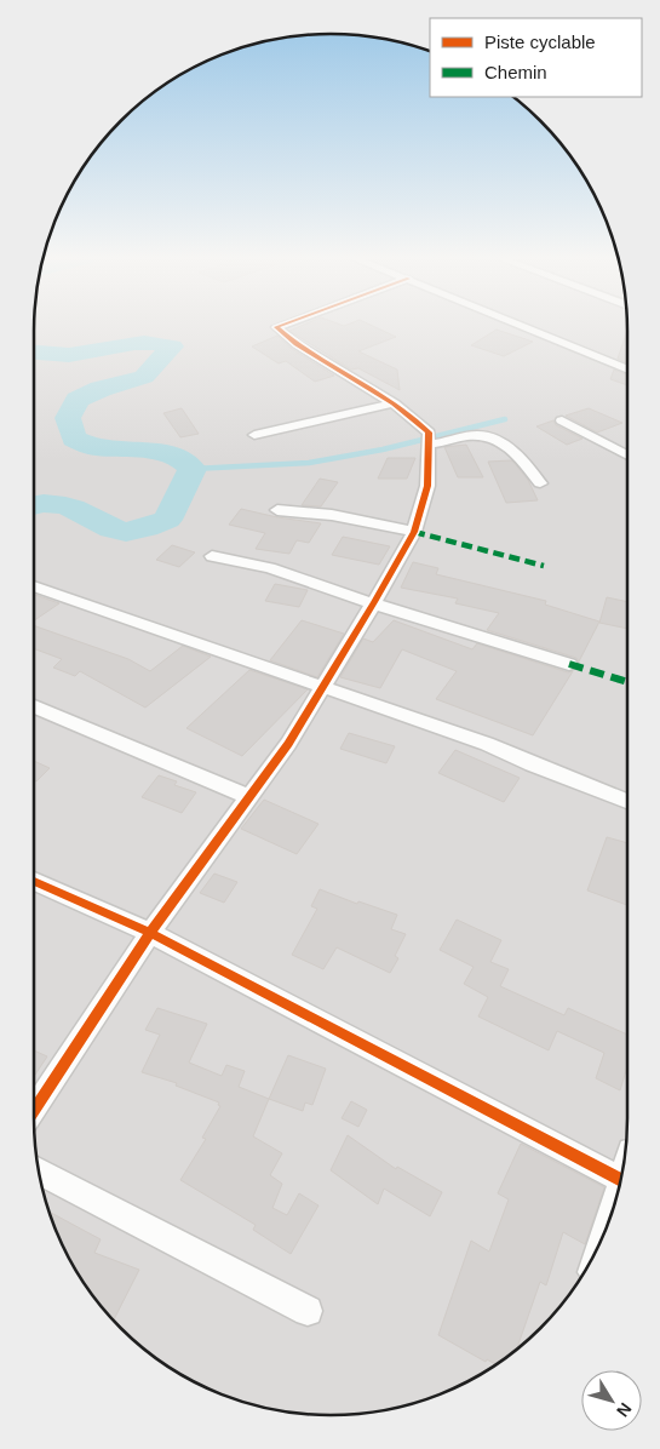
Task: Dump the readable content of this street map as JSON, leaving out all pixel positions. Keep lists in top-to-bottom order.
{
  "legend": ["Piste cyclable", "Chemin"],
  "north": "bottom right"
}
